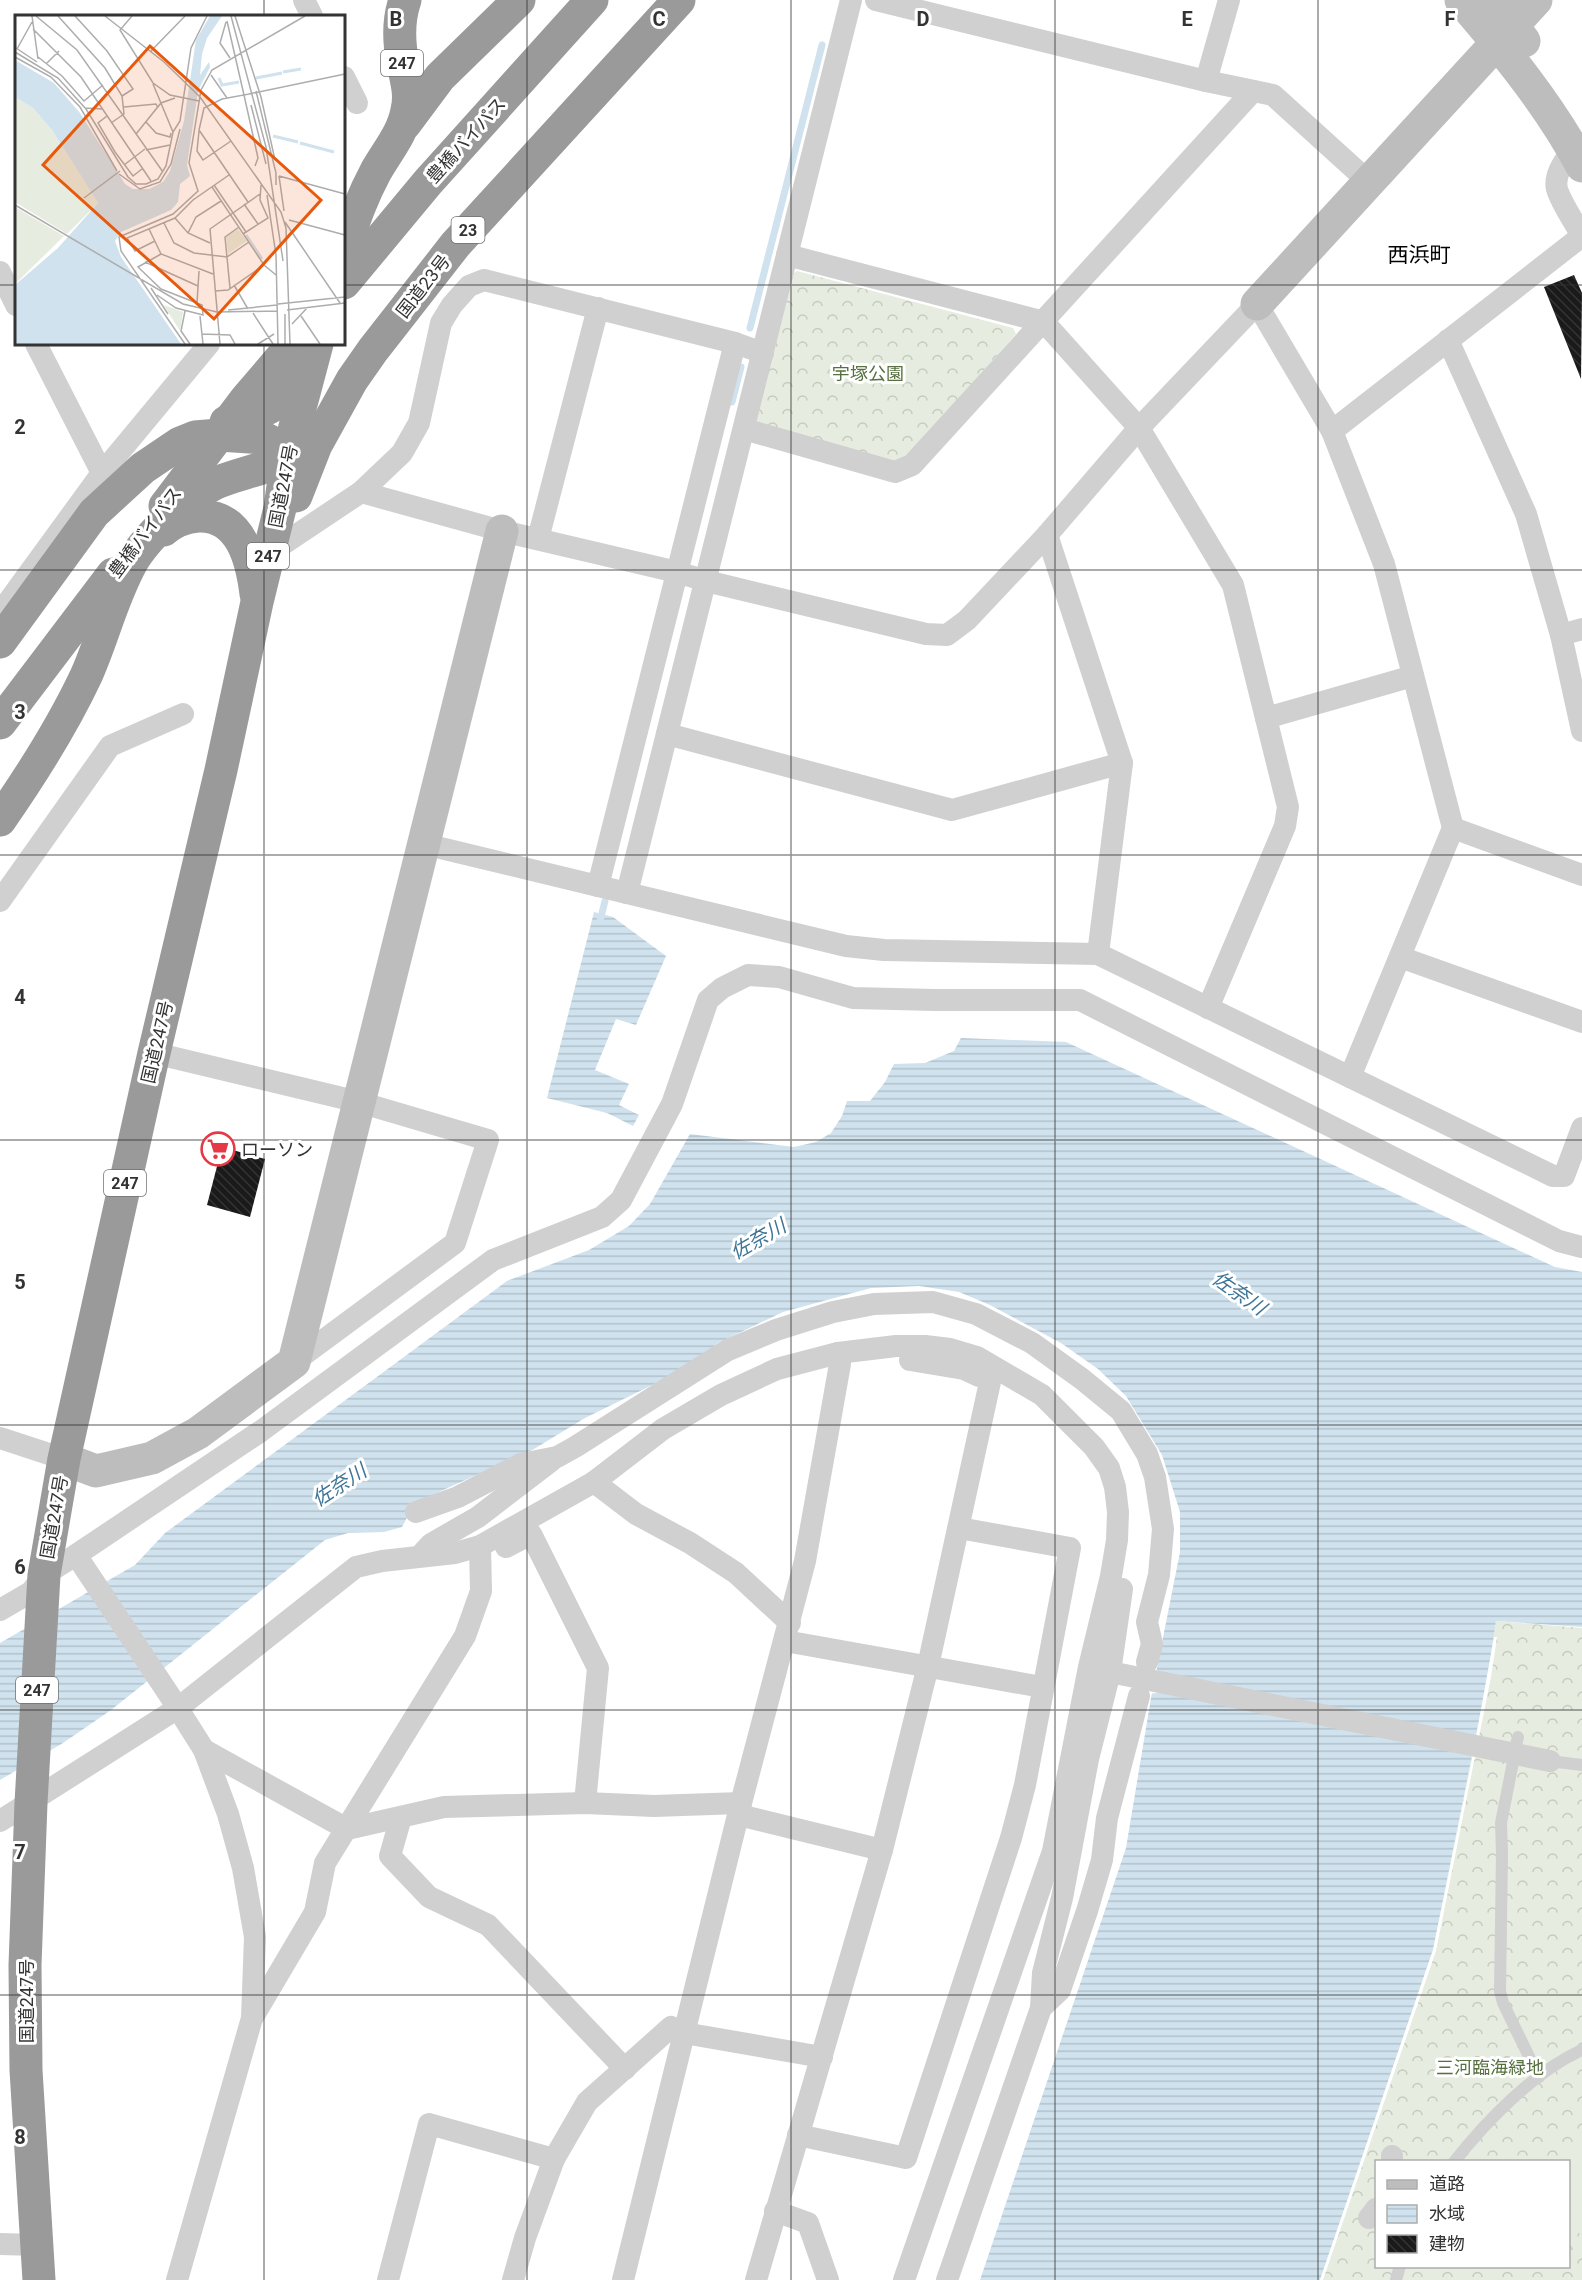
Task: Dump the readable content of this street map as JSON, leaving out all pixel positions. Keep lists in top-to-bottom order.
{
  "streets": {
    "highway": [
      "247",
      "豊橋バイパス",
      "23",
      "国道23号",
      "国道247号"
    ]
  },
  "crossings": [
    ["豊橋バイパス", "国道247号"],
    ["国道23号", "国道247号"]
  ],
  "districts": ["西浜町"],
  "water": ["佐奈川"],
  "parks": ["宇塚公園", "三河臨海緑地"],
  "places": {
    "supermarket": ["ローソン"]
  },
  "legend": ["道路", "水域", "建物"],
  "grid": {
    "columns": [
      "B",
      "C",
      "D",
      "E",
      "F"
    ],
    "rows": [
      "2",
      "3",
      "4",
      "5",
      "6",
      "7",
      "8"
    ]
  }
}
